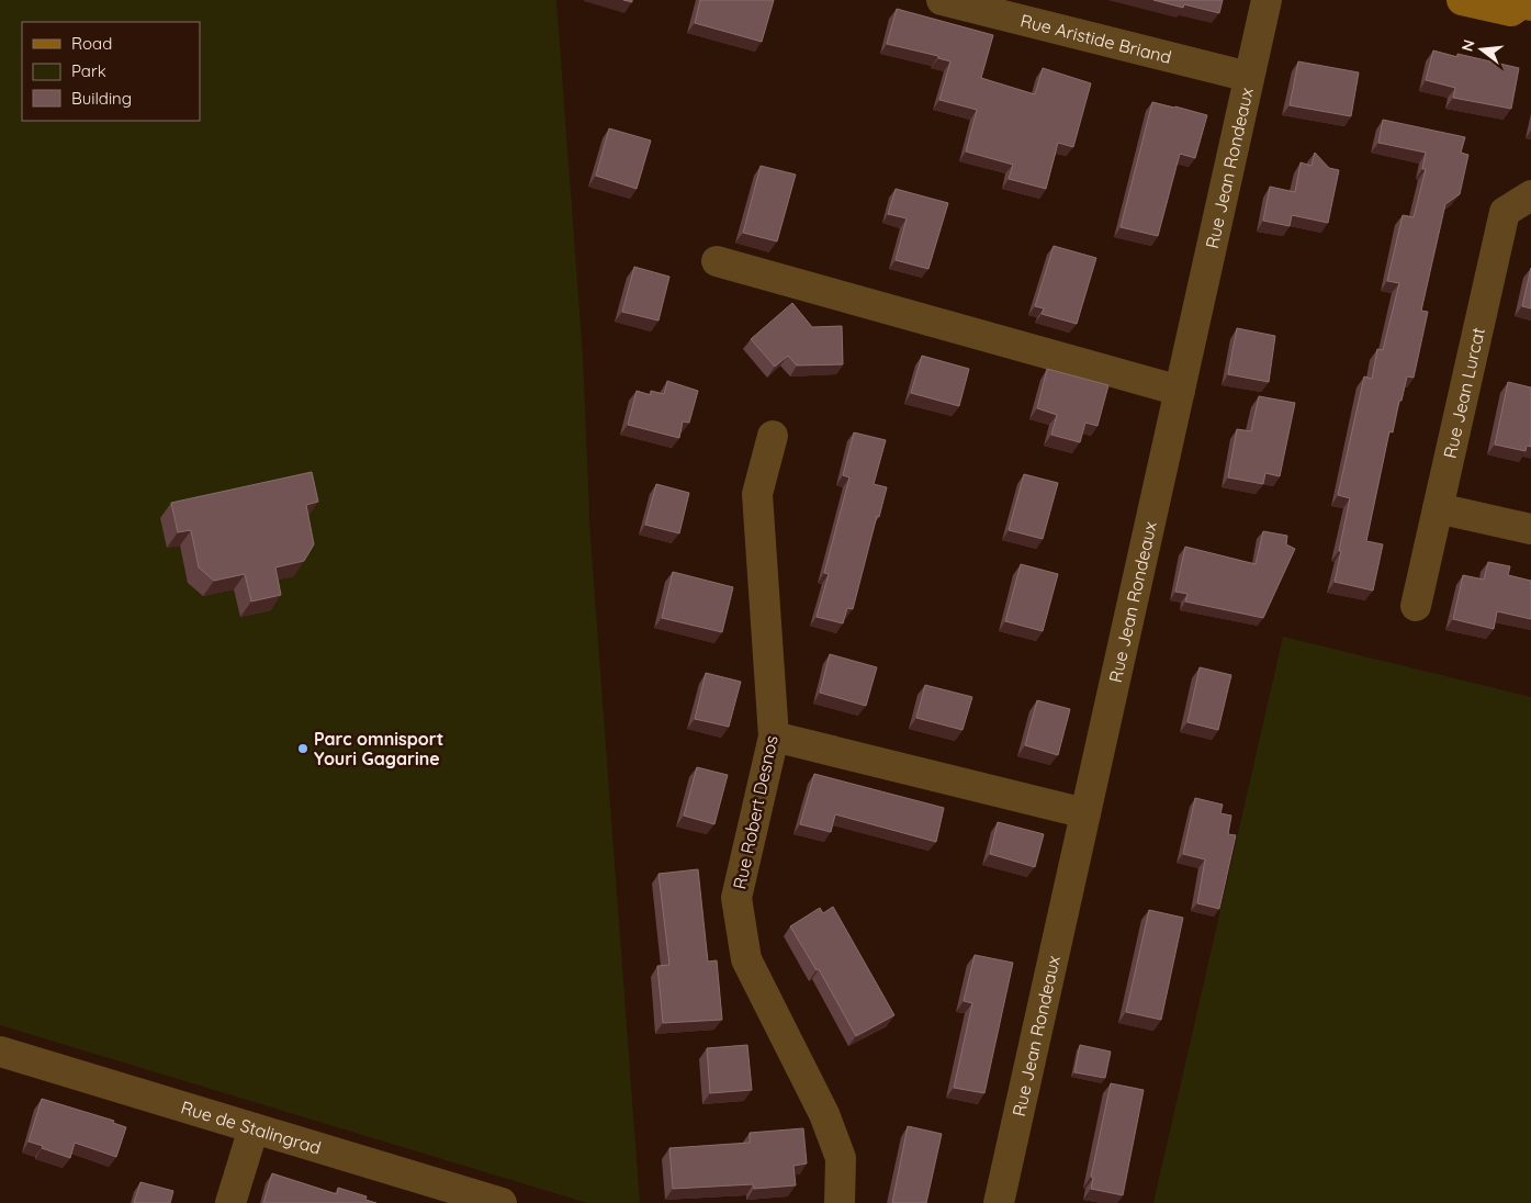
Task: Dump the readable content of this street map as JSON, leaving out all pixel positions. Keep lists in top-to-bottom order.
{
  "streets": {
    "street": [
      "Rue Aristide Briand",
      "Rue Jean Rondeaux",
      "Rue Jean Lurcat",
      "Rue Robert Desnos",
      "Rue de Stalingrad"
    ]
  },
  "crossings": [
    ["Rue Aristide Briand", "Rue Jean Rondeaux"]
  ],
  "places": ["Parc omnisport Youri Gagarine"],
  "legend": ["Road", "Park", "Building"],
  "north": "left"
}
